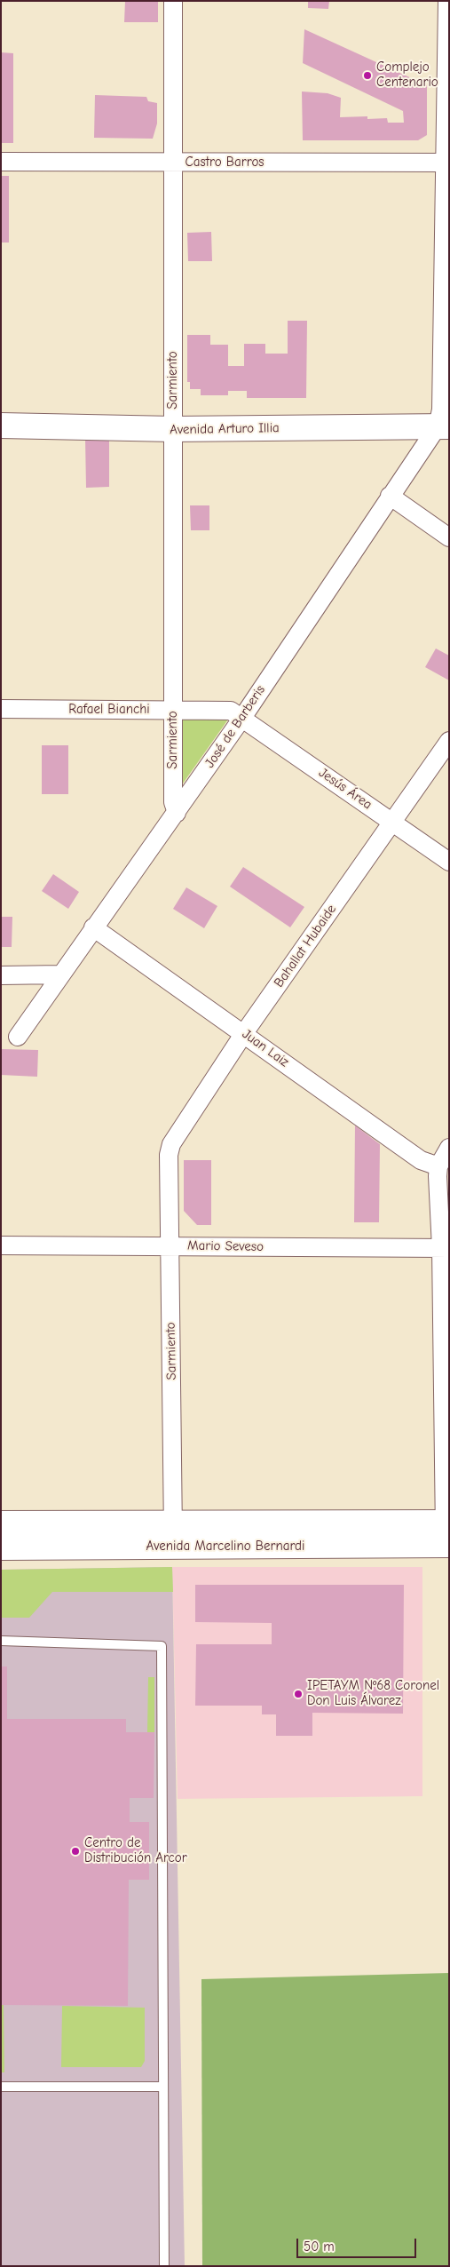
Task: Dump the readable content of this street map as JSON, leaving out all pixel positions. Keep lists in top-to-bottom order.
{
  "streets": {
    "main road": ["Avenida Arturo Illia", "Avenida Marcelino Bernardi"],
    "street": [
      "Castro Barros",
      "Sarmiento",
      "Rafael Bianchi",
      "José de Barberis",
      "Jesús Área",
      "Bahallat Hubaide",
      "Juan Laiz",
      "Mario Seveso"
    ]
  },
  "crossings": [
    ["Castro Barros", "Sarmiento"],
    ["Sarmiento", "Avenida Arturo Illia"],
    ["Sarmiento", "Rafael Bianchi"],
    ["Sarmiento", "José de Barberis"],
    ["Sarmiento", "Bahallat Hubaide"],
    ["Sarmiento", "Mario Seveso"],
    ["Sarmiento", "Avenida Marcelino Bernardi"],
    ["Avenida Arturo Illia", "José de Barberis"],
    ["Rafael Bianchi", "José de Barberis"],
    ["Rafael Bianchi", "Jesús Área"],
    ["José de Barberis", "Jesús Área"],
    ["José de Barberis", "Juan Laiz"],
    ["Jesús Área", "Bahallat Hubaide"],
    ["Bahallat Hubaide", "Juan Laiz"]
  ],
  "places": ["Complejo Centenario", "IPETAYM Nº68 Coronel Don Luis Álvarez", "Centro de Distribución Arcor"],
  "scale_bar": "50 m"
}
